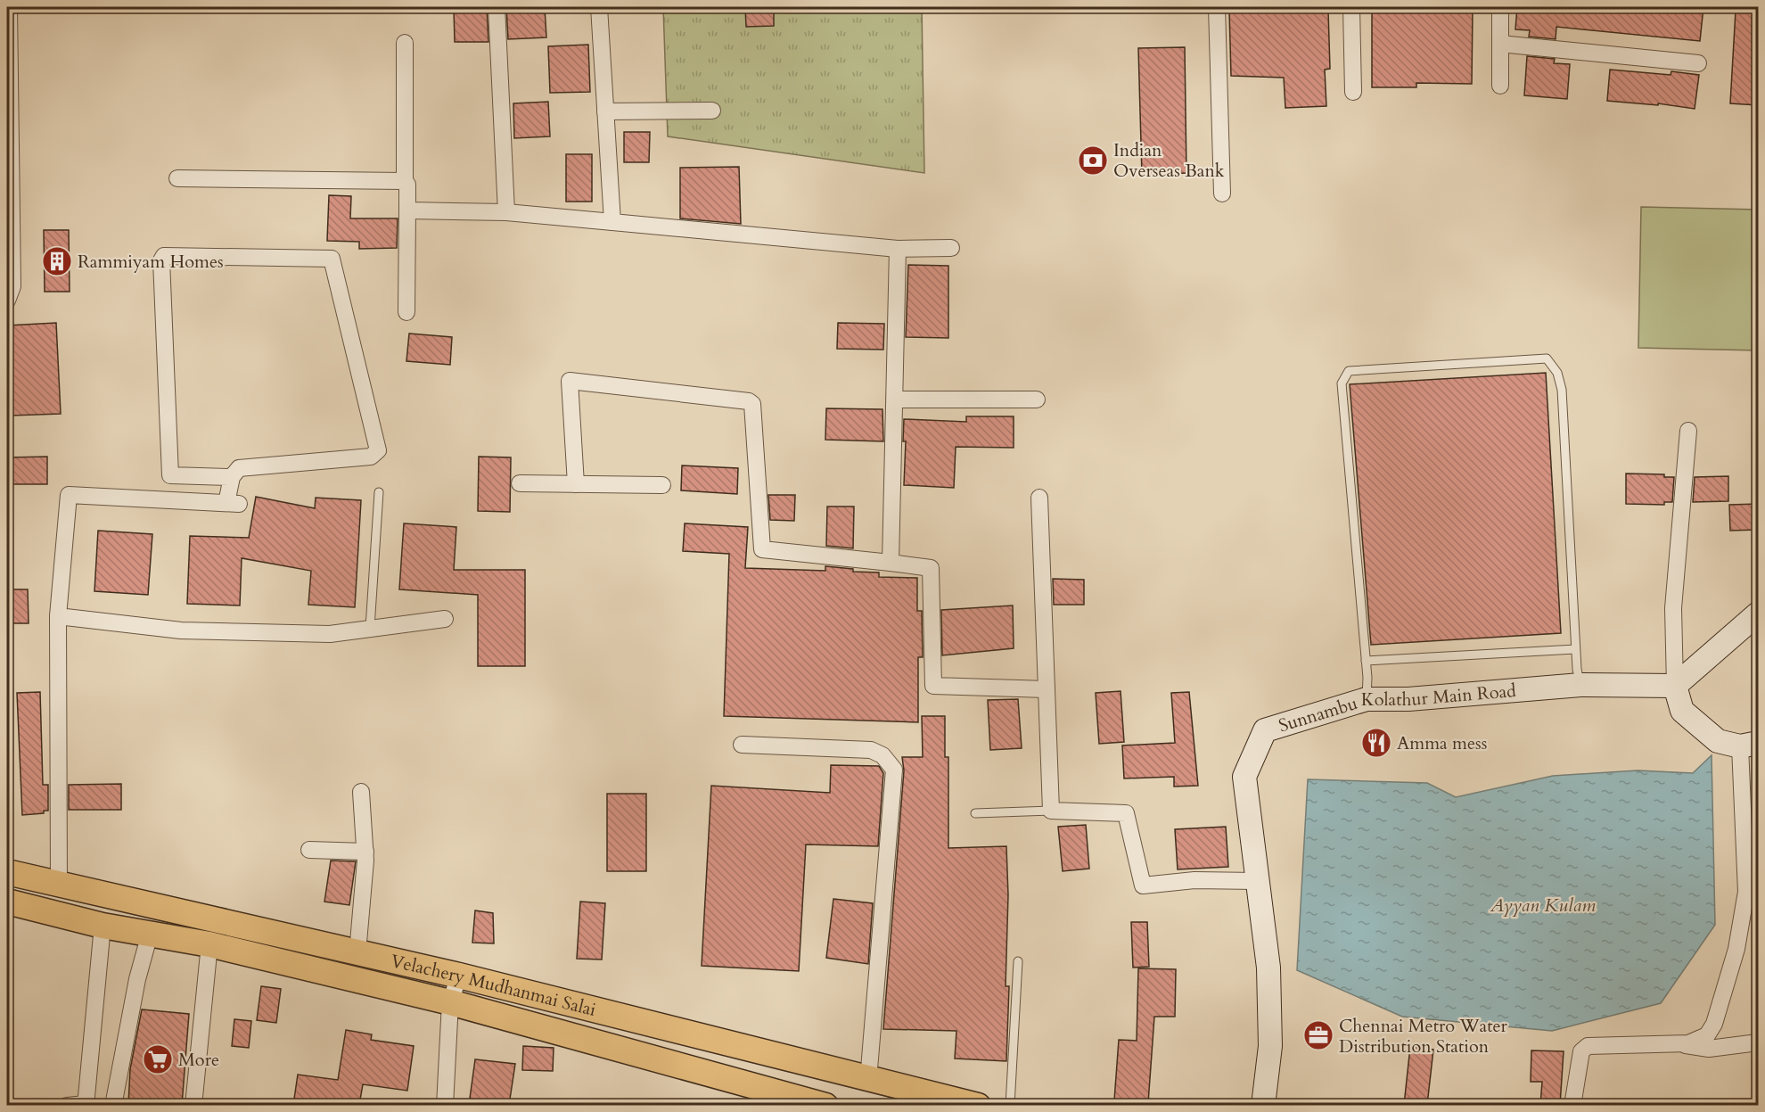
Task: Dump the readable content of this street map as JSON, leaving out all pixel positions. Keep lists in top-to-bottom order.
{
  "streets": {
    "main road": ["Velachery Mudhanmai Salai"],
    "street": ["Sunnambu Kolathur Main Road"]
  },
  "water": ["Ayyan Kulam"],
  "places": {
    "bank": ["Indian Overseas Bank"],
    "building": ["Rammiyam Homes"],
    "restaurant": ["Amma mess"],
    "office": ["Chennai Metro Water Distribution Station"],
    "supermarket": ["More"]
  }
}
